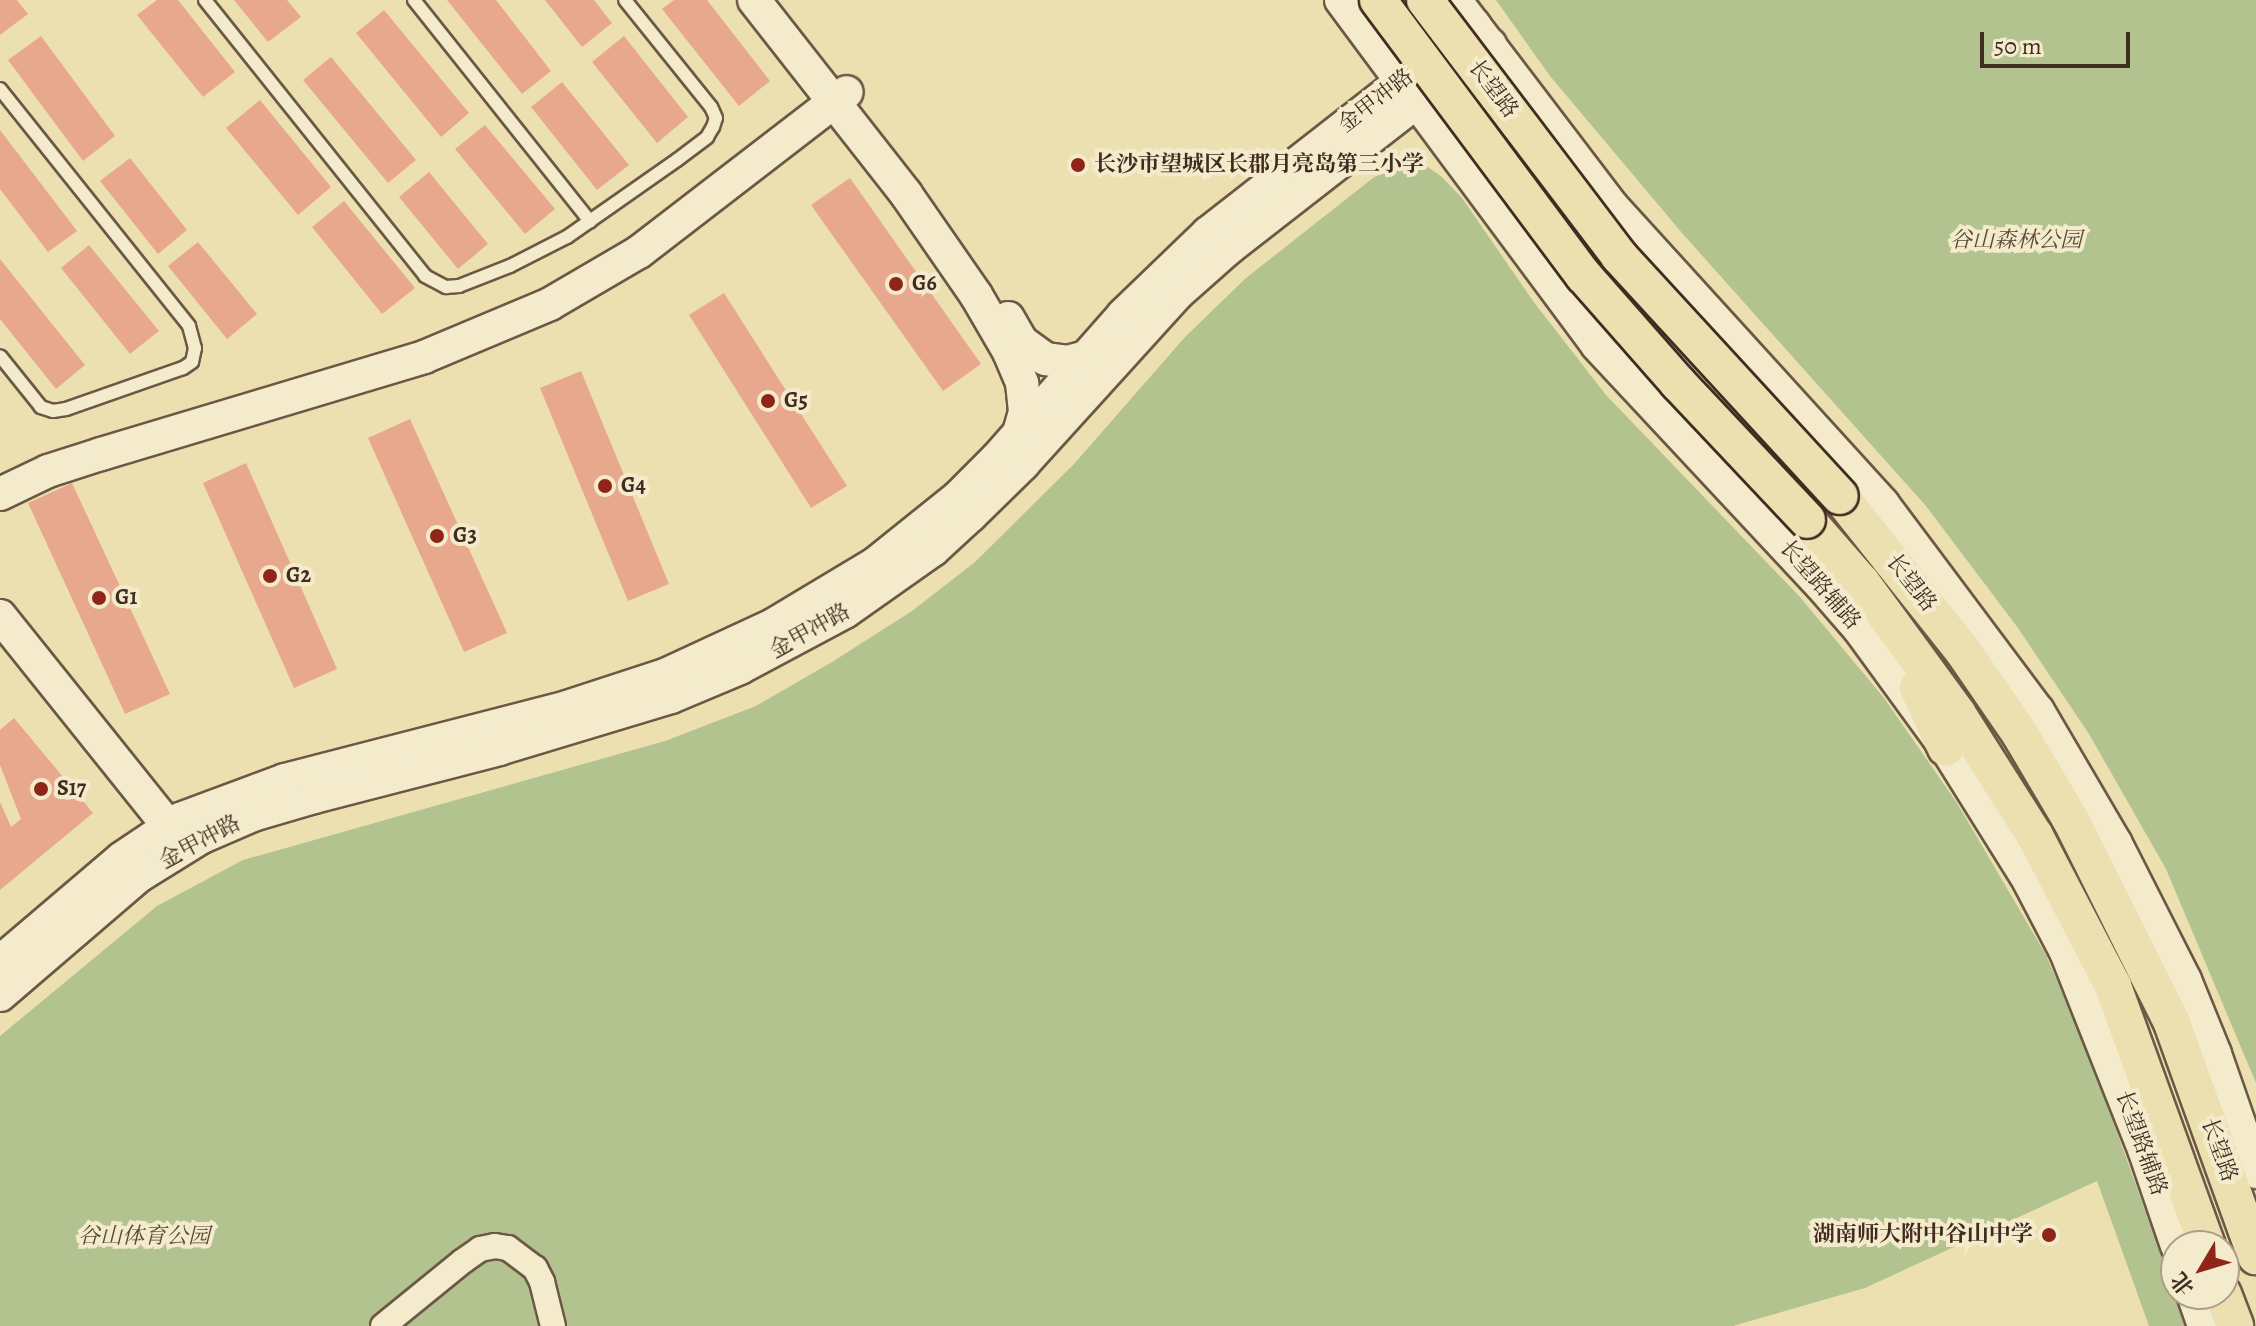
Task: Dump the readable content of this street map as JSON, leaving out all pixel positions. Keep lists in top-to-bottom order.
{
  "streets": {
    "main road": ["长望路"],
    "street": ["金甲冲路", "长望路辅路"]
  },
  "crossings": [
    ["金甲冲路", "长望路辅路"]
  ],
  "parks": ["谷山森林公园", "谷山体育公园"],
  "places": [
    "长沙市望城区长郡月亮岛第三小学",
    "G6",
    "G5",
    "G4",
    "G3",
    "G2",
    "G1",
    "S17",
    "湖南师大附中谷山中学"
  ],
  "scale_bar": "50 m",
  "north": "bottom left"
}
